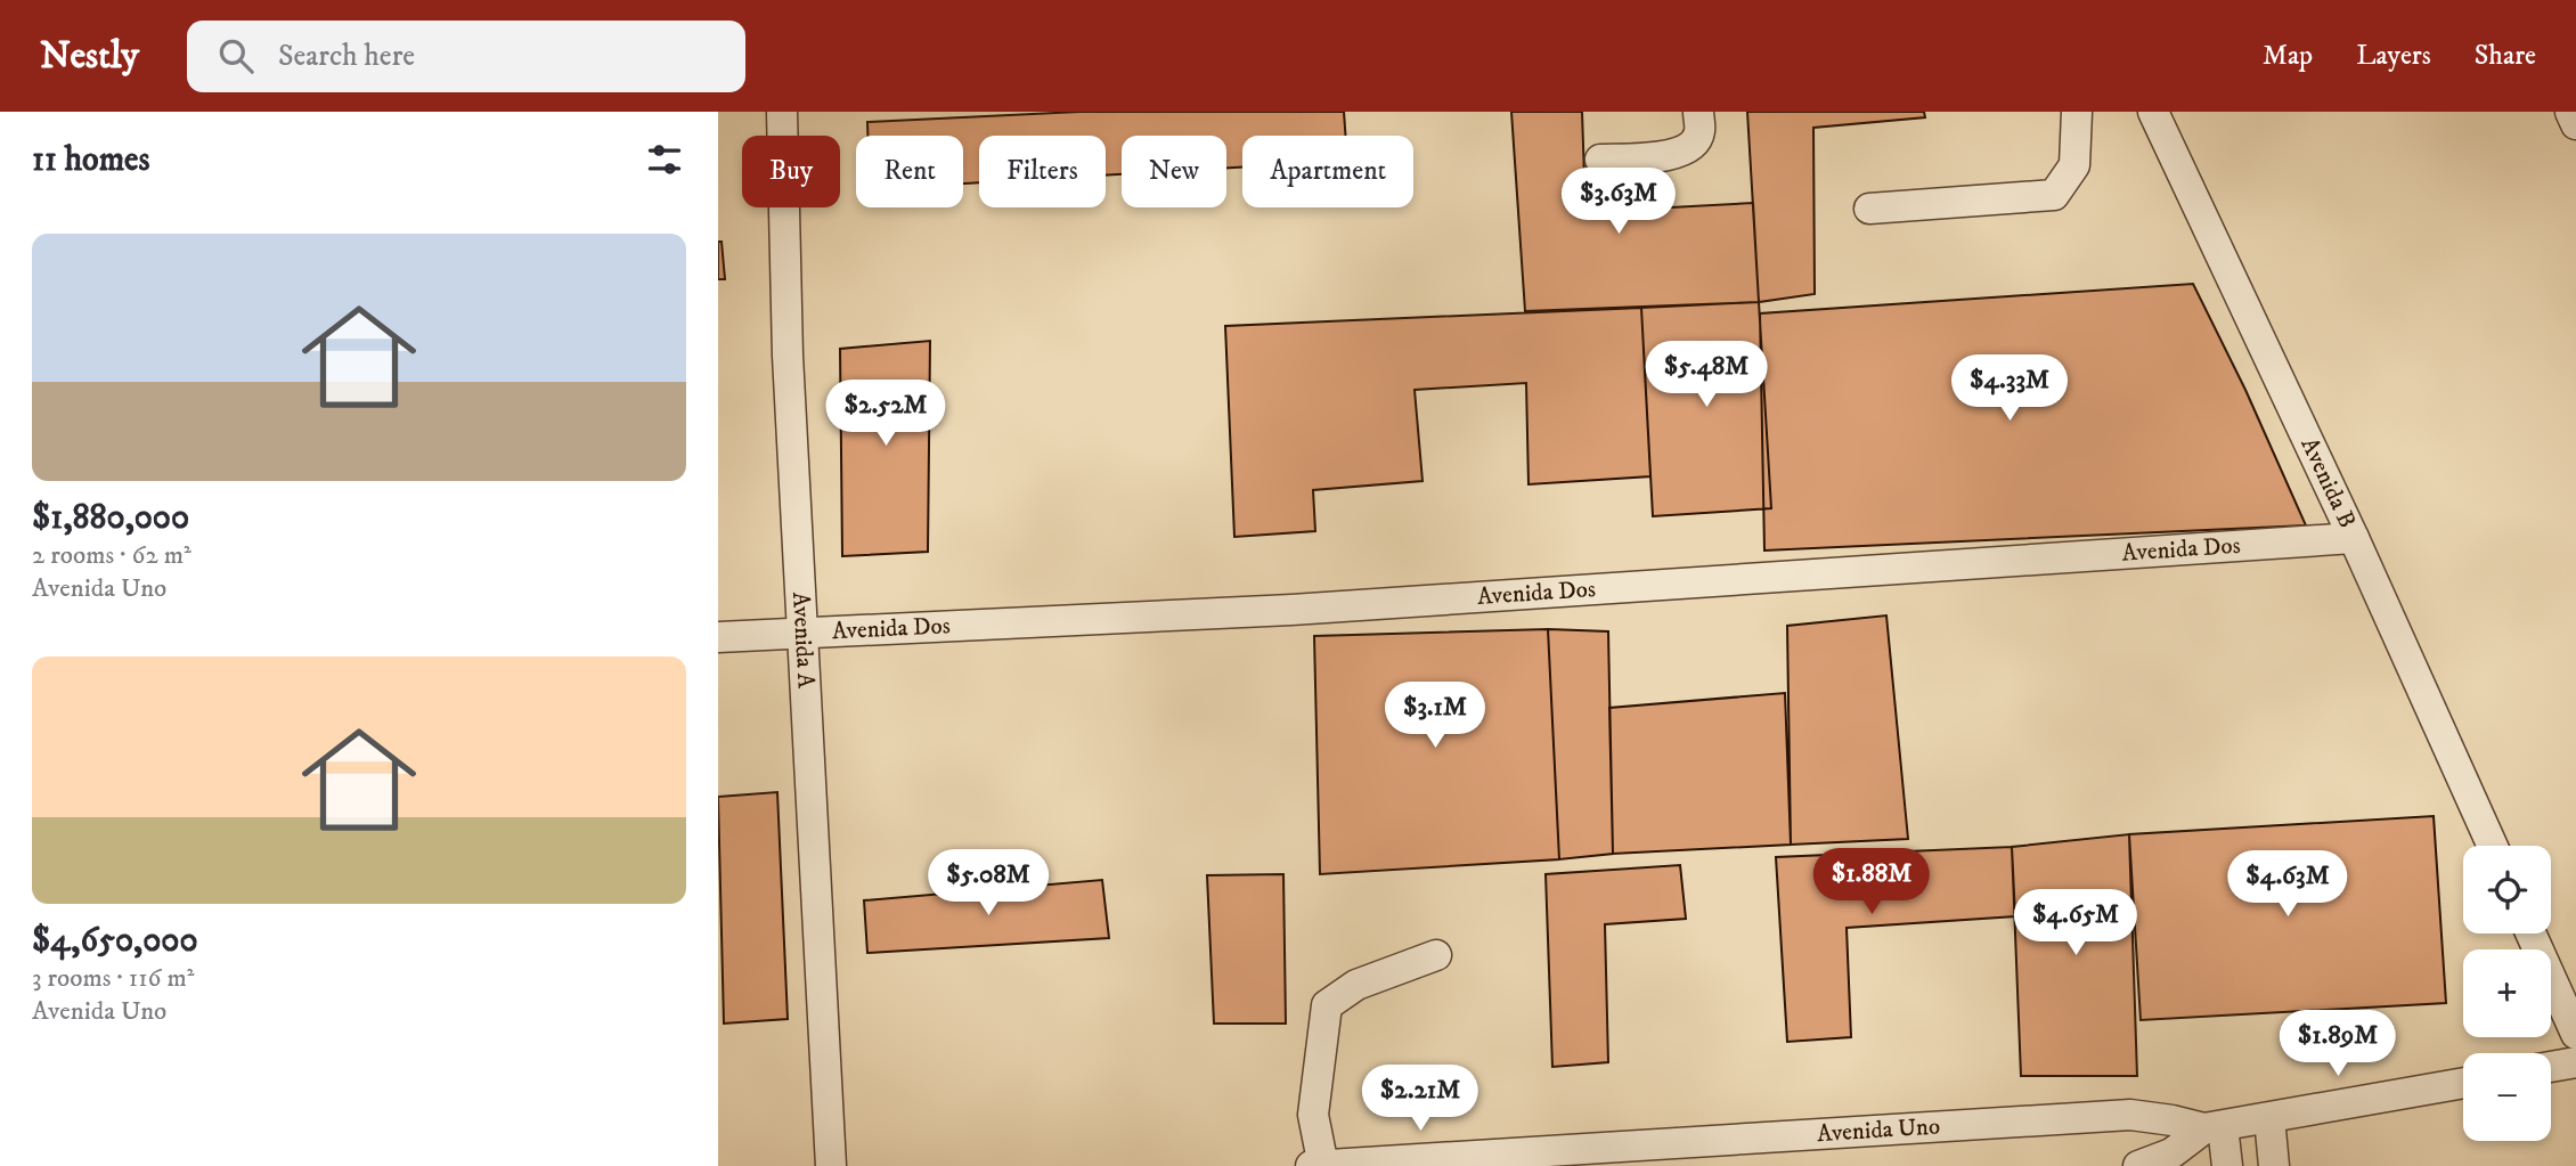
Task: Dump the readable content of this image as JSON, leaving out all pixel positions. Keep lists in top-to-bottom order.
{
  "streets": {
    "street": [
      "Avenida B",
      "Avenida Dos",
      "Avenida A",
      "Avenida Uno"
    ]
  },
  "crossings": [
    ["Avenida B", "Avenida Dos"],
    ["Avenida Dos", "Avenida A"]
  ],
  "page": {
    "header": "Nestly",
    "search": "Search here",
    "nav": ["Map", "Layers", "Share"],
    "heading": "11 homes",
    "chip": [
      "Buy",
      "Rent",
      "Filters",
      "New",
      "Apartment"
    ],
    "price": [
      "$3.63M",
      "$5.48M",
      "$4.33M",
      "$2.52M",
      "$3.1M",
      "$1.88M",
      "$5.08M",
      "$4.63M",
      "$4.65M",
      "$1.89M",
      "$2.21M"
    ],
    "list": [
      {
        "name": "$1,880,000",
        "note": "2 rooms · 62 m² · Avenida Uno"
      },
      {
        "name": "$4,650,000",
        "note": "3 rooms · 116 m² · Avenida Uno"
      }
    ],
    "map_buttons": ["+", "−"]
  }
}
